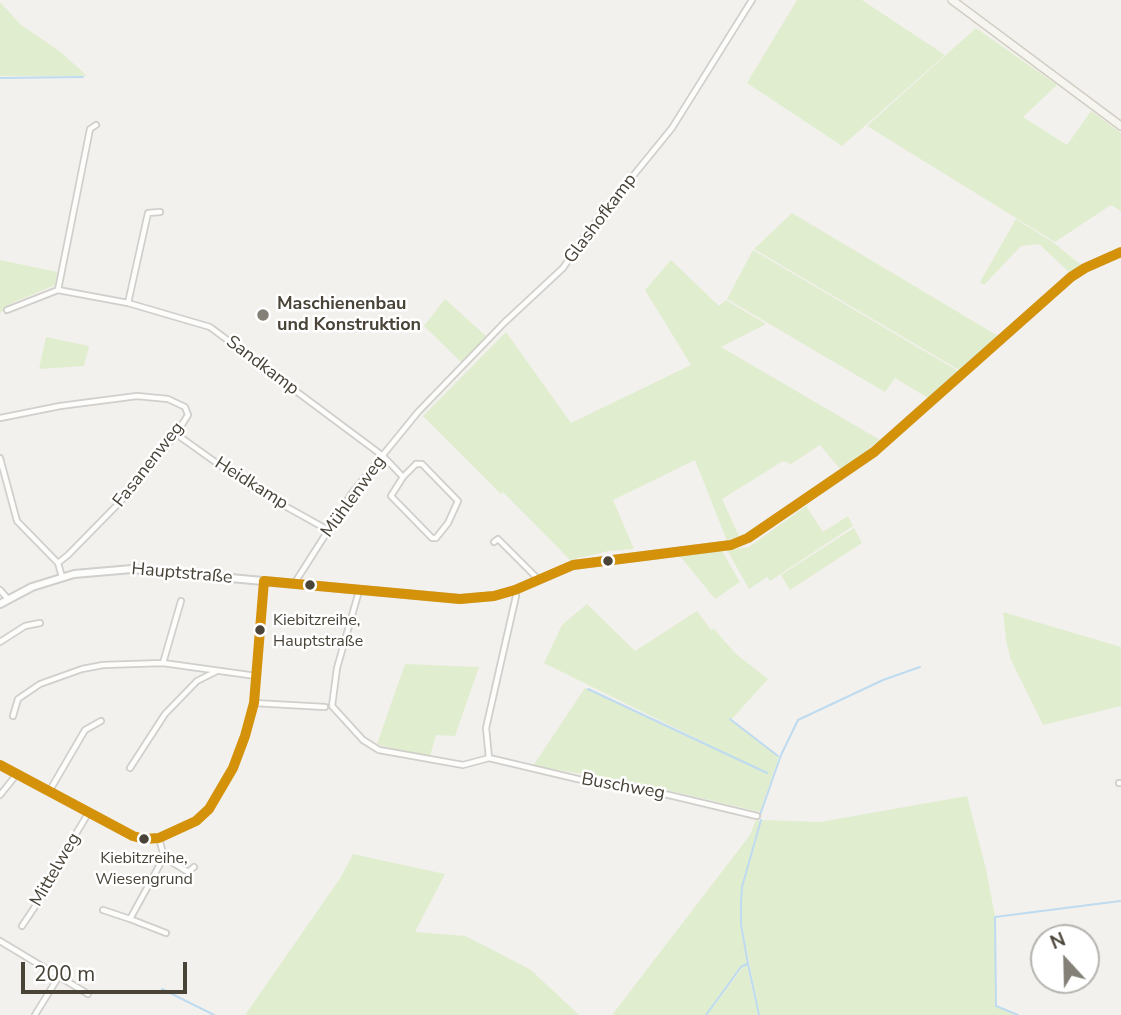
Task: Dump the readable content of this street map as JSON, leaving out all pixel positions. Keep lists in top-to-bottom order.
{
  "streets": {
    "street": [
      "Glashofkamp",
      "Sandkamp",
      "Fasanenweg",
      "Heidkamp",
      "Mühlenweg",
      "Hauptstraße",
      "Buschweg",
      "Mittelweg"
    ]
  },
  "crossings": [
    ["Glashofkamp", "Mühlenweg"],
    ["Sandkamp", "Mühlenweg"],
    ["Fasanenweg", "Heidkamp"],
    ["Heidkamp", "Mühlenweg"],
    ["Mühlenweg", "Hauptstraße"],
    ["Hauptstraße", "Buschweg"]
  ],
  "places": ["Maschienenbau und Konstruktion", "Kiebitzreihe, Hauptstraße", "Kiebitzreihe, Wiesengrund"],
  "scale_bar": "200 m",
  "north": "top"
}
